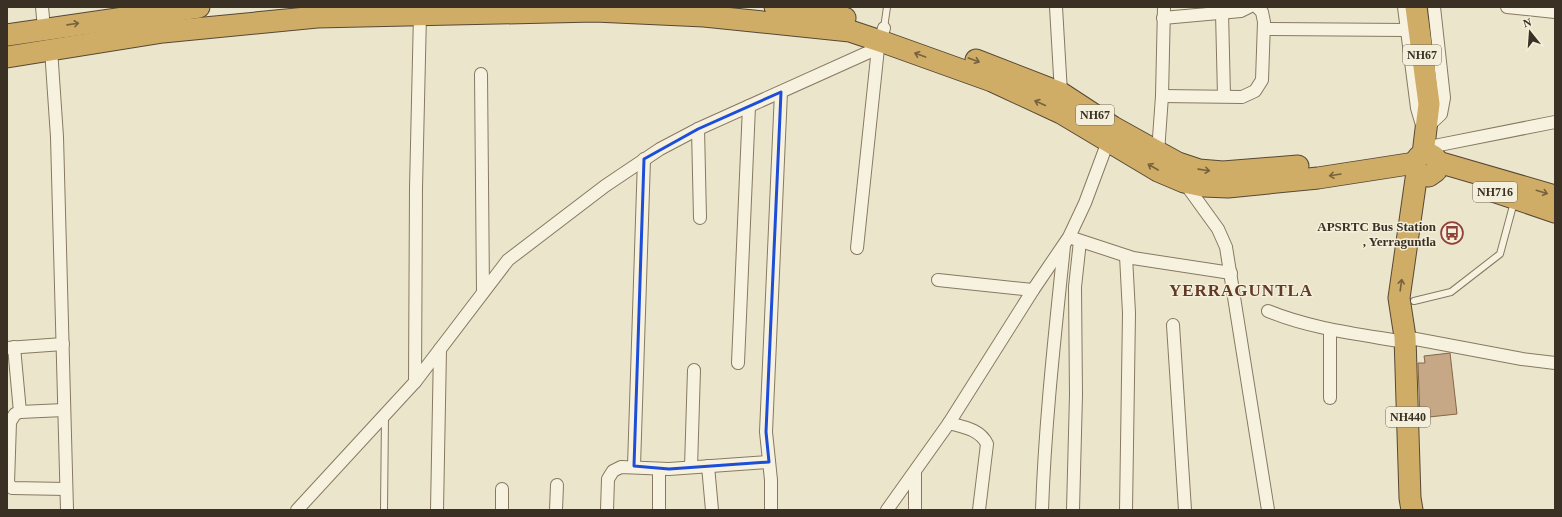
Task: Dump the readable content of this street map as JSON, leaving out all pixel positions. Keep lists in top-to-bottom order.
{
  "streets": {
    "highway": ["NH67", "NH716", "NH440"]
  },
  "crossings": [
    ["NH67", "NH716"]
  ],
  "districts": ["YERRAGUNTLA"],
  "places": {
    "bus stop": ["APSRTC Bus Station , Yerraguntla"]
  },
  "north": "top"
}
